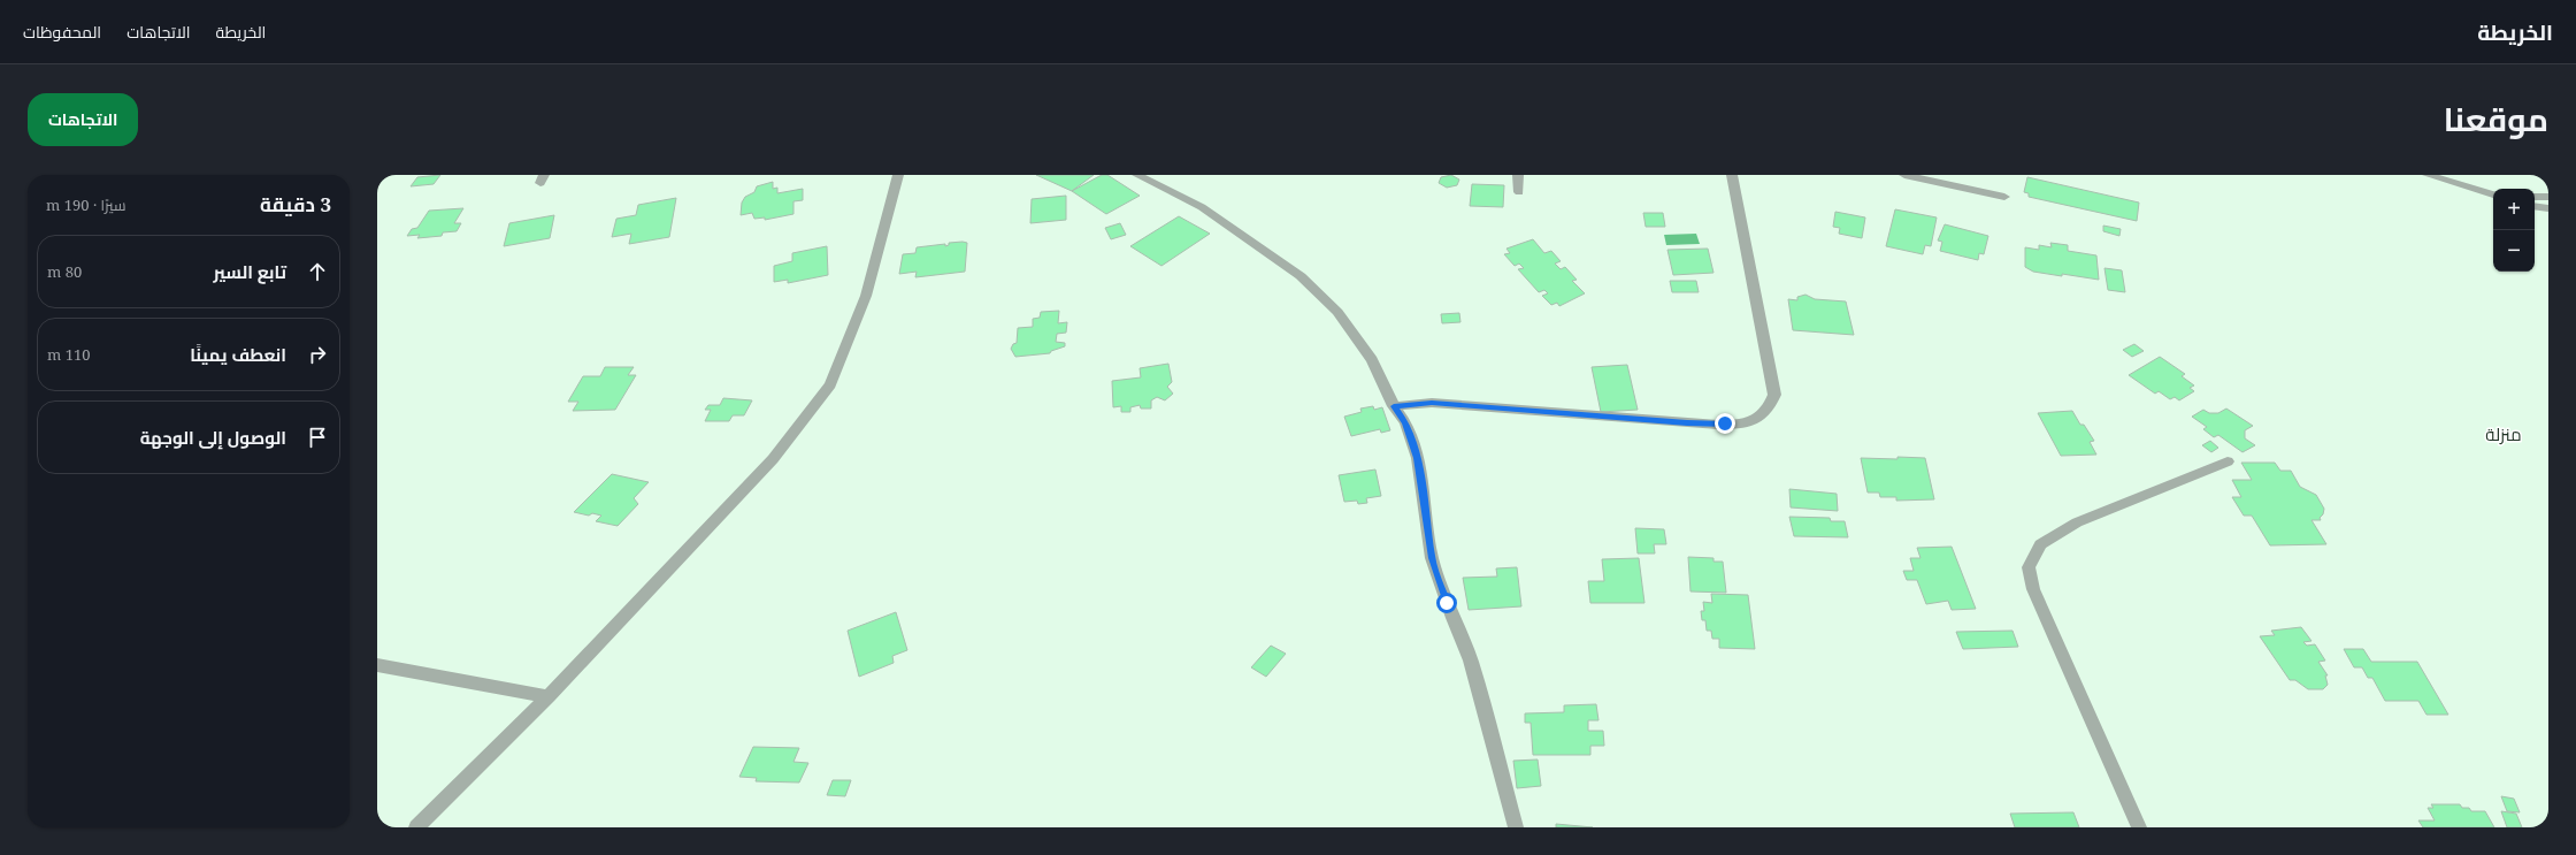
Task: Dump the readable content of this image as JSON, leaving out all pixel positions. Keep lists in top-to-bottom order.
{
  "districts": ["منزلة"],
  "page": {
    "header": "الخريطة",
    "nav": ["الخريطة", "الاتجاهات", "المحفوظات"],
    "title": "موقعنا",
    "buttons": "الاتجاهات",
    "heading": ["3 دقيقة", "سيرًا · 190 m"],
    "map_buttons": ["+", "−"],
    "list": [
      ["تابع السير", "80 m"],
      ["انعطف يمينًا", "110 m"],
      "الوصول إلى الوجهة"
    ]
  }
}
